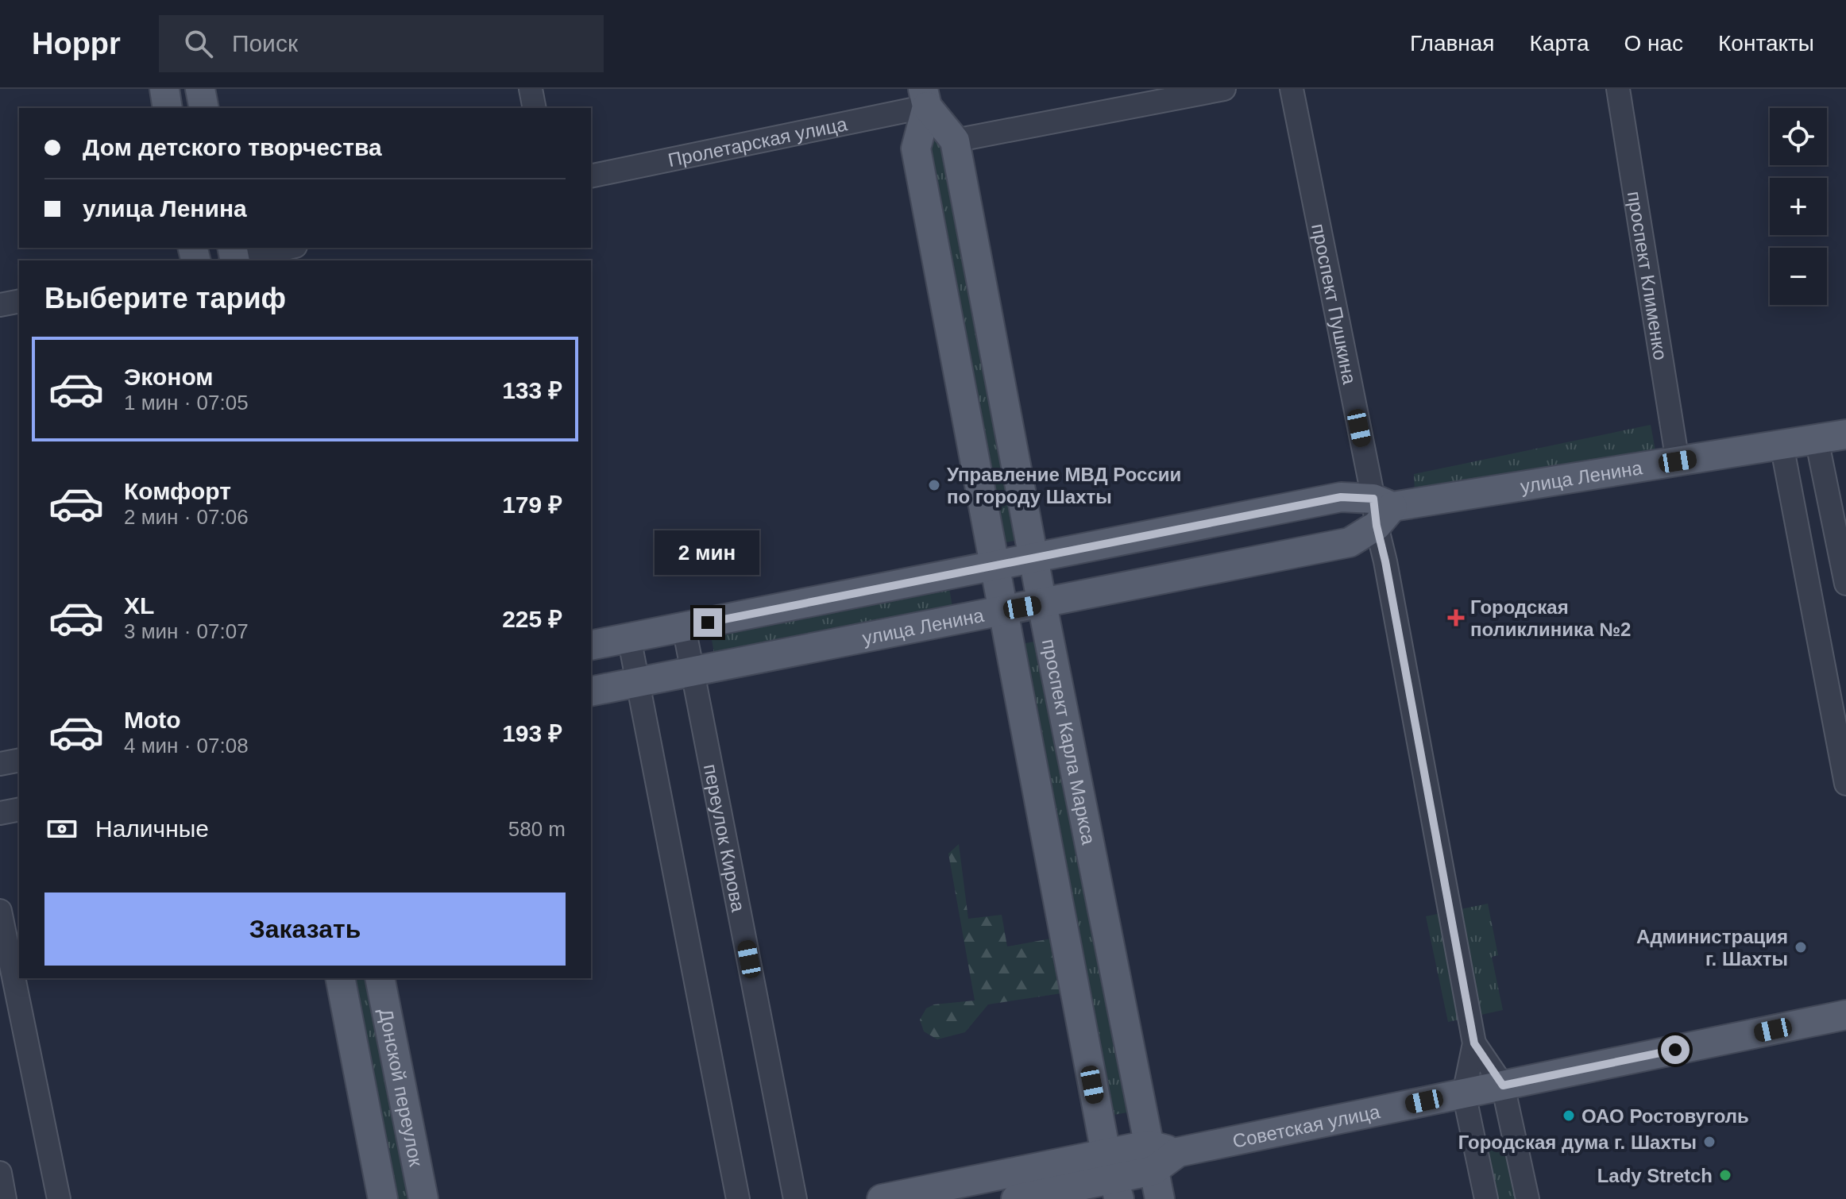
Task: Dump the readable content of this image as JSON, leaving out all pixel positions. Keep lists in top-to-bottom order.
{
  "streets": {
    "main road": [
      "улица Ленина",
      "проспект Карла Маркса",
      "Донской переулок",
      "Советская улица"
    ],
    "street": [
      "Пролетарская улица",
      "проспект Клименко",
      "проспект Пушкина",
      "переулок Кирова"
    ]
  },
  "crossings": [
    ["Пролетарская улица", "проспект Карла Маркса"],
    ["проспект Клименко", "улица Ленина"],
    ["проспект Пушкина", "улица Ленина"],
    ["проспект Пушкина", "Советская улица"],
    ["улица Ленина", "проспект Карла Маркса"],
    ["улица Ленина", "переулок Кирова"],
    ["проспект Карла Маркса", "Советская улица"]
  ],
  "places": {
    "other": [
      "Управление МВД России по городу Шахты",
      "Администрация г. Шахты",
      "ОАО Ростовуголь",
      "Городская дума г. Шахты",
      "Lady Stretch"
    ],
    "health": ["Городская поликлиника №2"]
  },
  "page": {
    "header": "Hoppr",
    "search": "Поиск",
    "nav": [
      "Главная",
      "Карта",
      "О нас",
      "Контакты"
    ],
    "map_buttons": ["+", "−"],
    "banner": ["Дом детского творчества", "улица Ленина"],
    "heading": "Выберите тариф",
    "list": [
      {
        "name": "Эконом",
        "note": "1 мин · 07:05",
        "value": "133 ₽"
      },
      {
        "name": "Комфорт",
        "note": "2 мин · 07:06",
        "value": "179 ₽"
      },
      {
        "name": "XL",
        "note": "3 мин · 07:07",
        "value": "225 ₽"
      },
      {
        "name": "Moto",
        "note": "4 мин · 07:08",
        "value": "193 ₽"
      }
    ],
    "bubble": "2 мин",
    "pay": ["Наличные", "580 m"],
    "buttons": "Заказать"
  }
}
